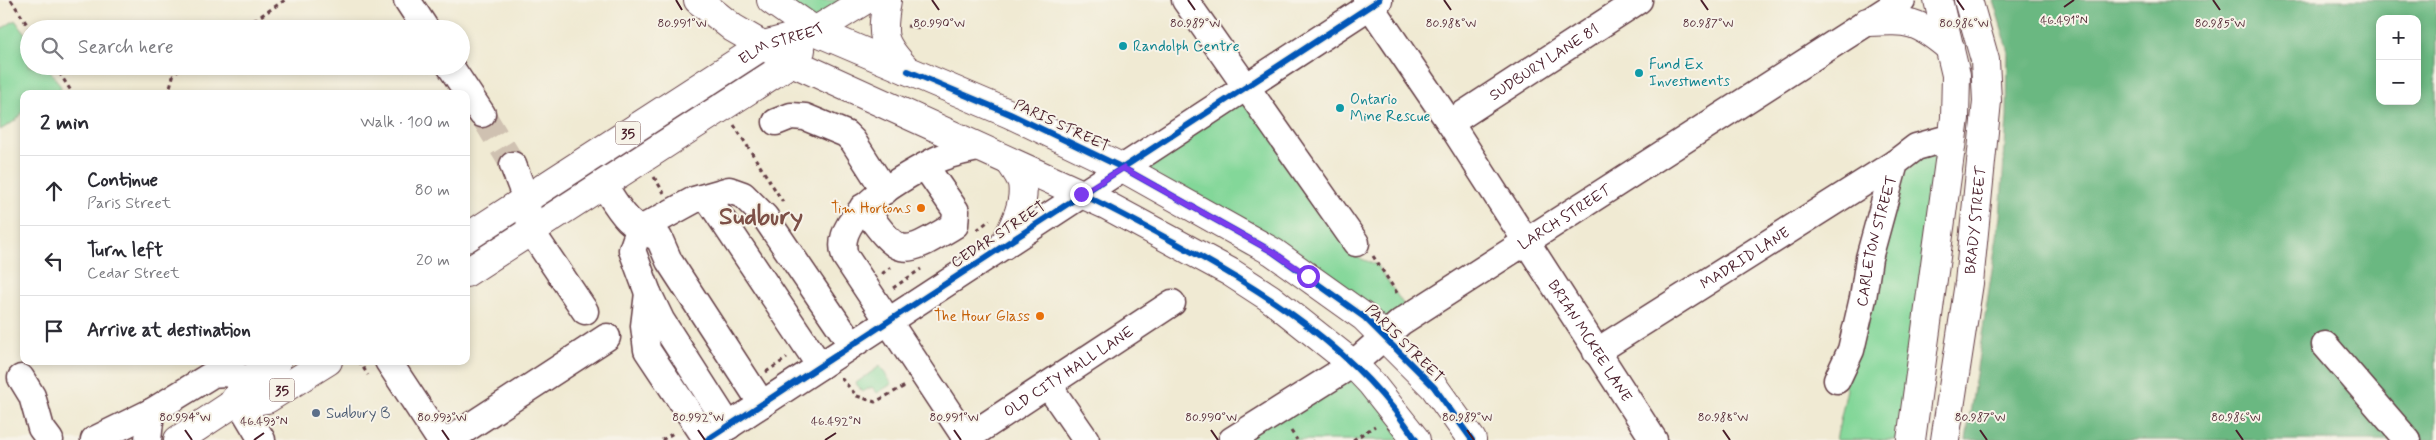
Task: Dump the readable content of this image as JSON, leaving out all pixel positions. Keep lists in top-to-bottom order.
{
  "streets": {
    "main road": [
      "ELM STREET",
      "PARIS STREET",
      "35",
      "BRADY STREET"
    ],
    "street": [
      "SUDBURY LANE 81",
      "LARCH STREET",
      "CEDAR STREET",
      "CARLETON STREET",
      "MADRID LANE",
      "BRIAN MCKEE LANE",
      "OLD CITY HALL LANE"
    ]
  },
  "crossings": [
    ["ELM STREET", "PARIS STREET"],
    ["ELM STREET", "35"],
    ["SUDBURY LANE 81", "BRIAN MCKEE LANE"],
    ["PARIS STREET", "35"],
    ["PARIS STREET", "LARCH STREET"],
    ["PARIS STREET", "CEDAR STREET"],
    ["LARCH STREET", "BRIAN MCKEE LANE"],
    ["CEDAR STREET", "BRIAN MCKEE LANE"],
    ["CARLETON STREET", "MADRID LANE"],
    ["MADRID LANE", "BRIAN MCKEE LANE"]
  ],
  "districts": ["Sudbury"],
  "places": [
    "Randolph Centre",
    "Fund Ex Investments",
    "Ontario Mine Rescue",
    "Tim Hortons",
    "The Hour Glass",
    "Sudbury B"
  ],
  "page": {
    "map_buttons": ["+", "−"],
    "search": "Search here",
    "heading": ["2 min", "Walk · 100 m"],
    "list": [
      ["Continue", "Paris Street", "80 m"],
      ["Turn left", "Cedar Street", "20 m"],
      "Arrive at destination"
    ]
  },
  "coordinates": [
    "46.491°N",
    "80.991°W",
    "80.990°W",
    "80.989°W",
    "80.988°W",
    "80.987°W",
    "80.986°W",
    "80.985°W",
    "80.994°W",
    "80.993°W",
    "80.992°W",
    "46.493°N",
    "46.492°N"
  ]
}
